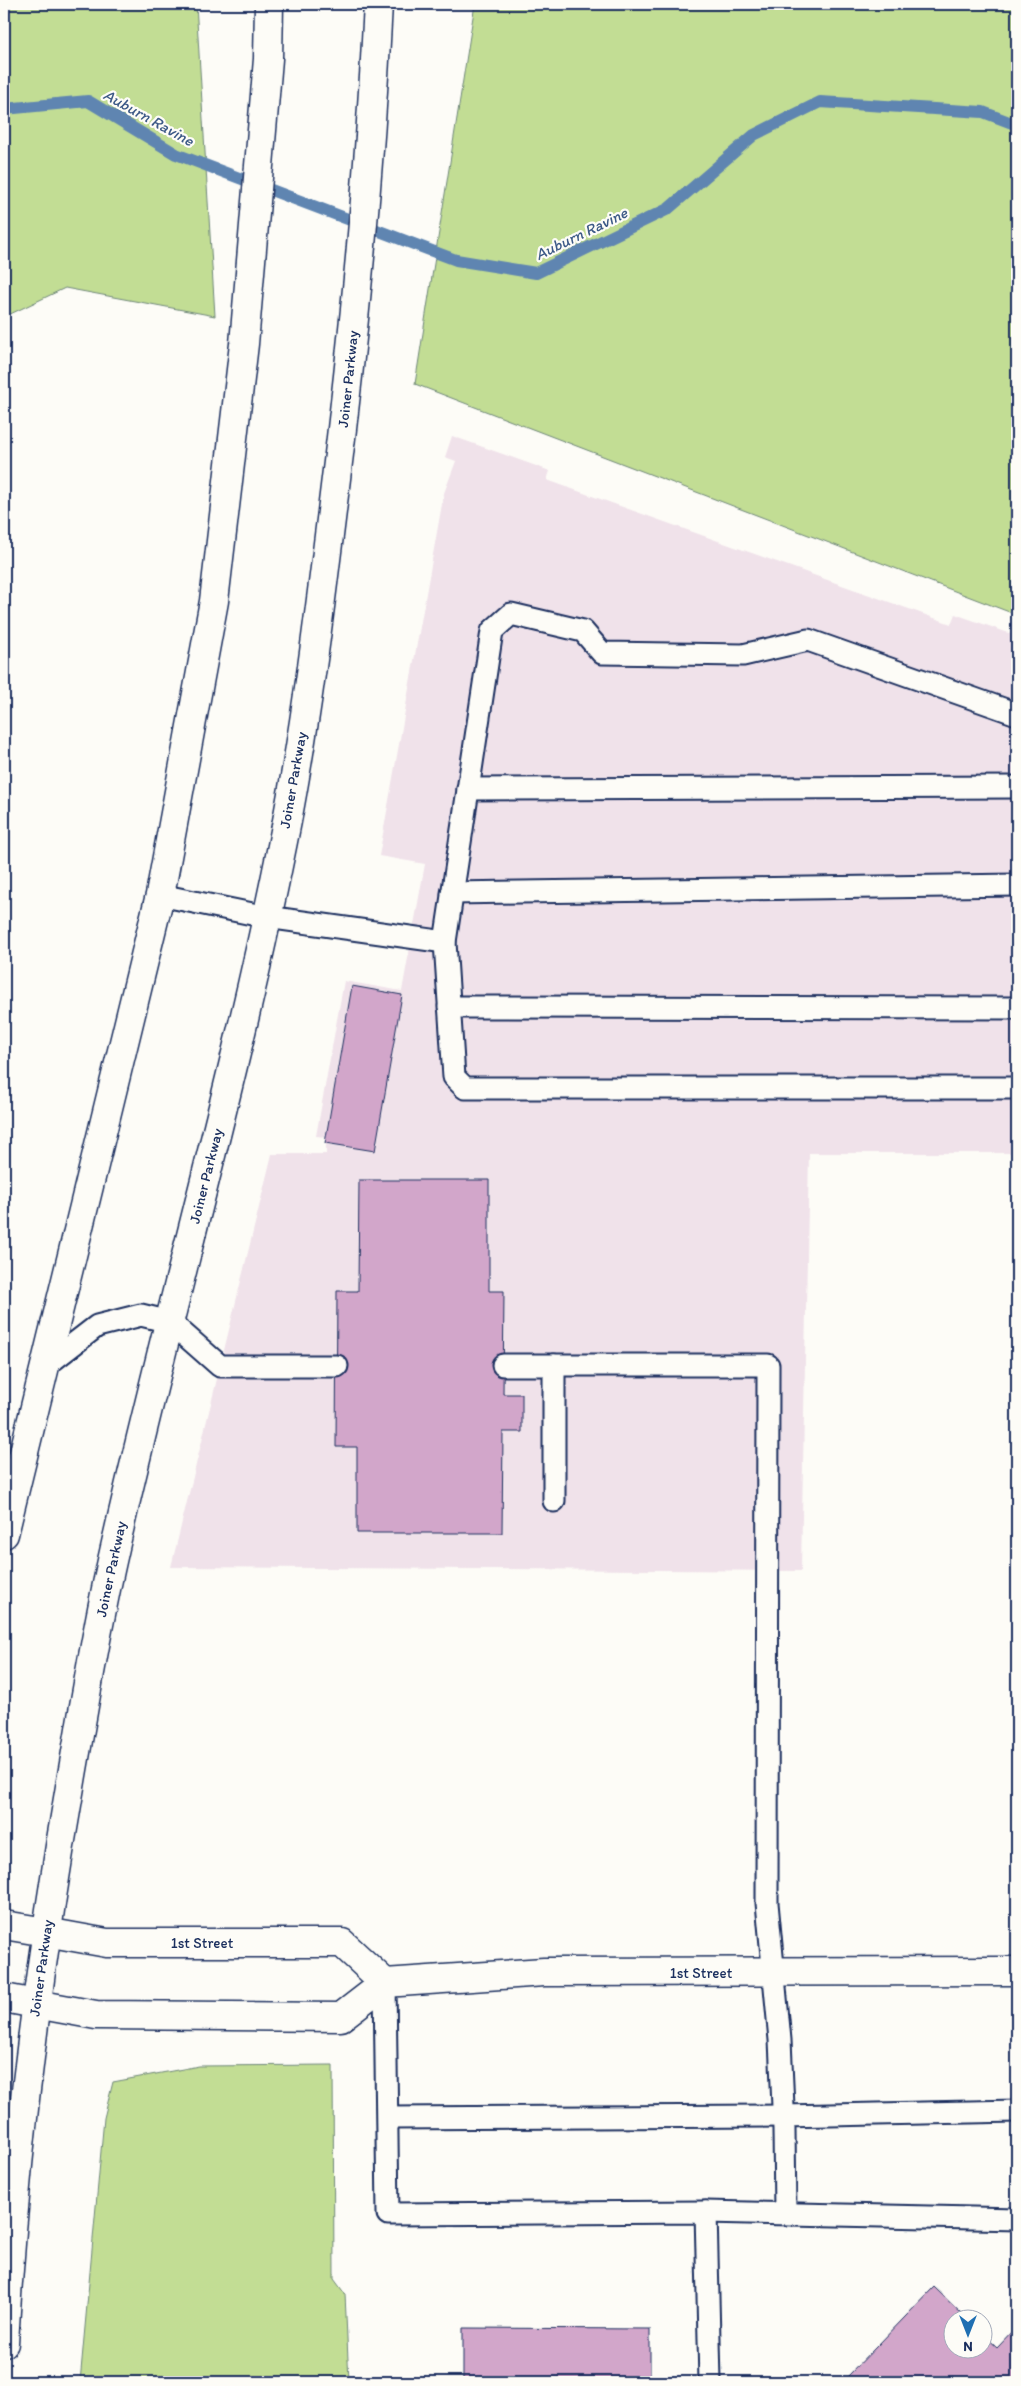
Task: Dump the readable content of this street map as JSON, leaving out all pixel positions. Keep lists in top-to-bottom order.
{
  "streets": {
    "main road": ["Joiner Parkway", "1st Street"]
  },
  "crossings": [
    ["Joiner Parkway", "1st Street"]
  ],
  "water": ["Auburn Ravine"],
  "north": "bottom"
}
